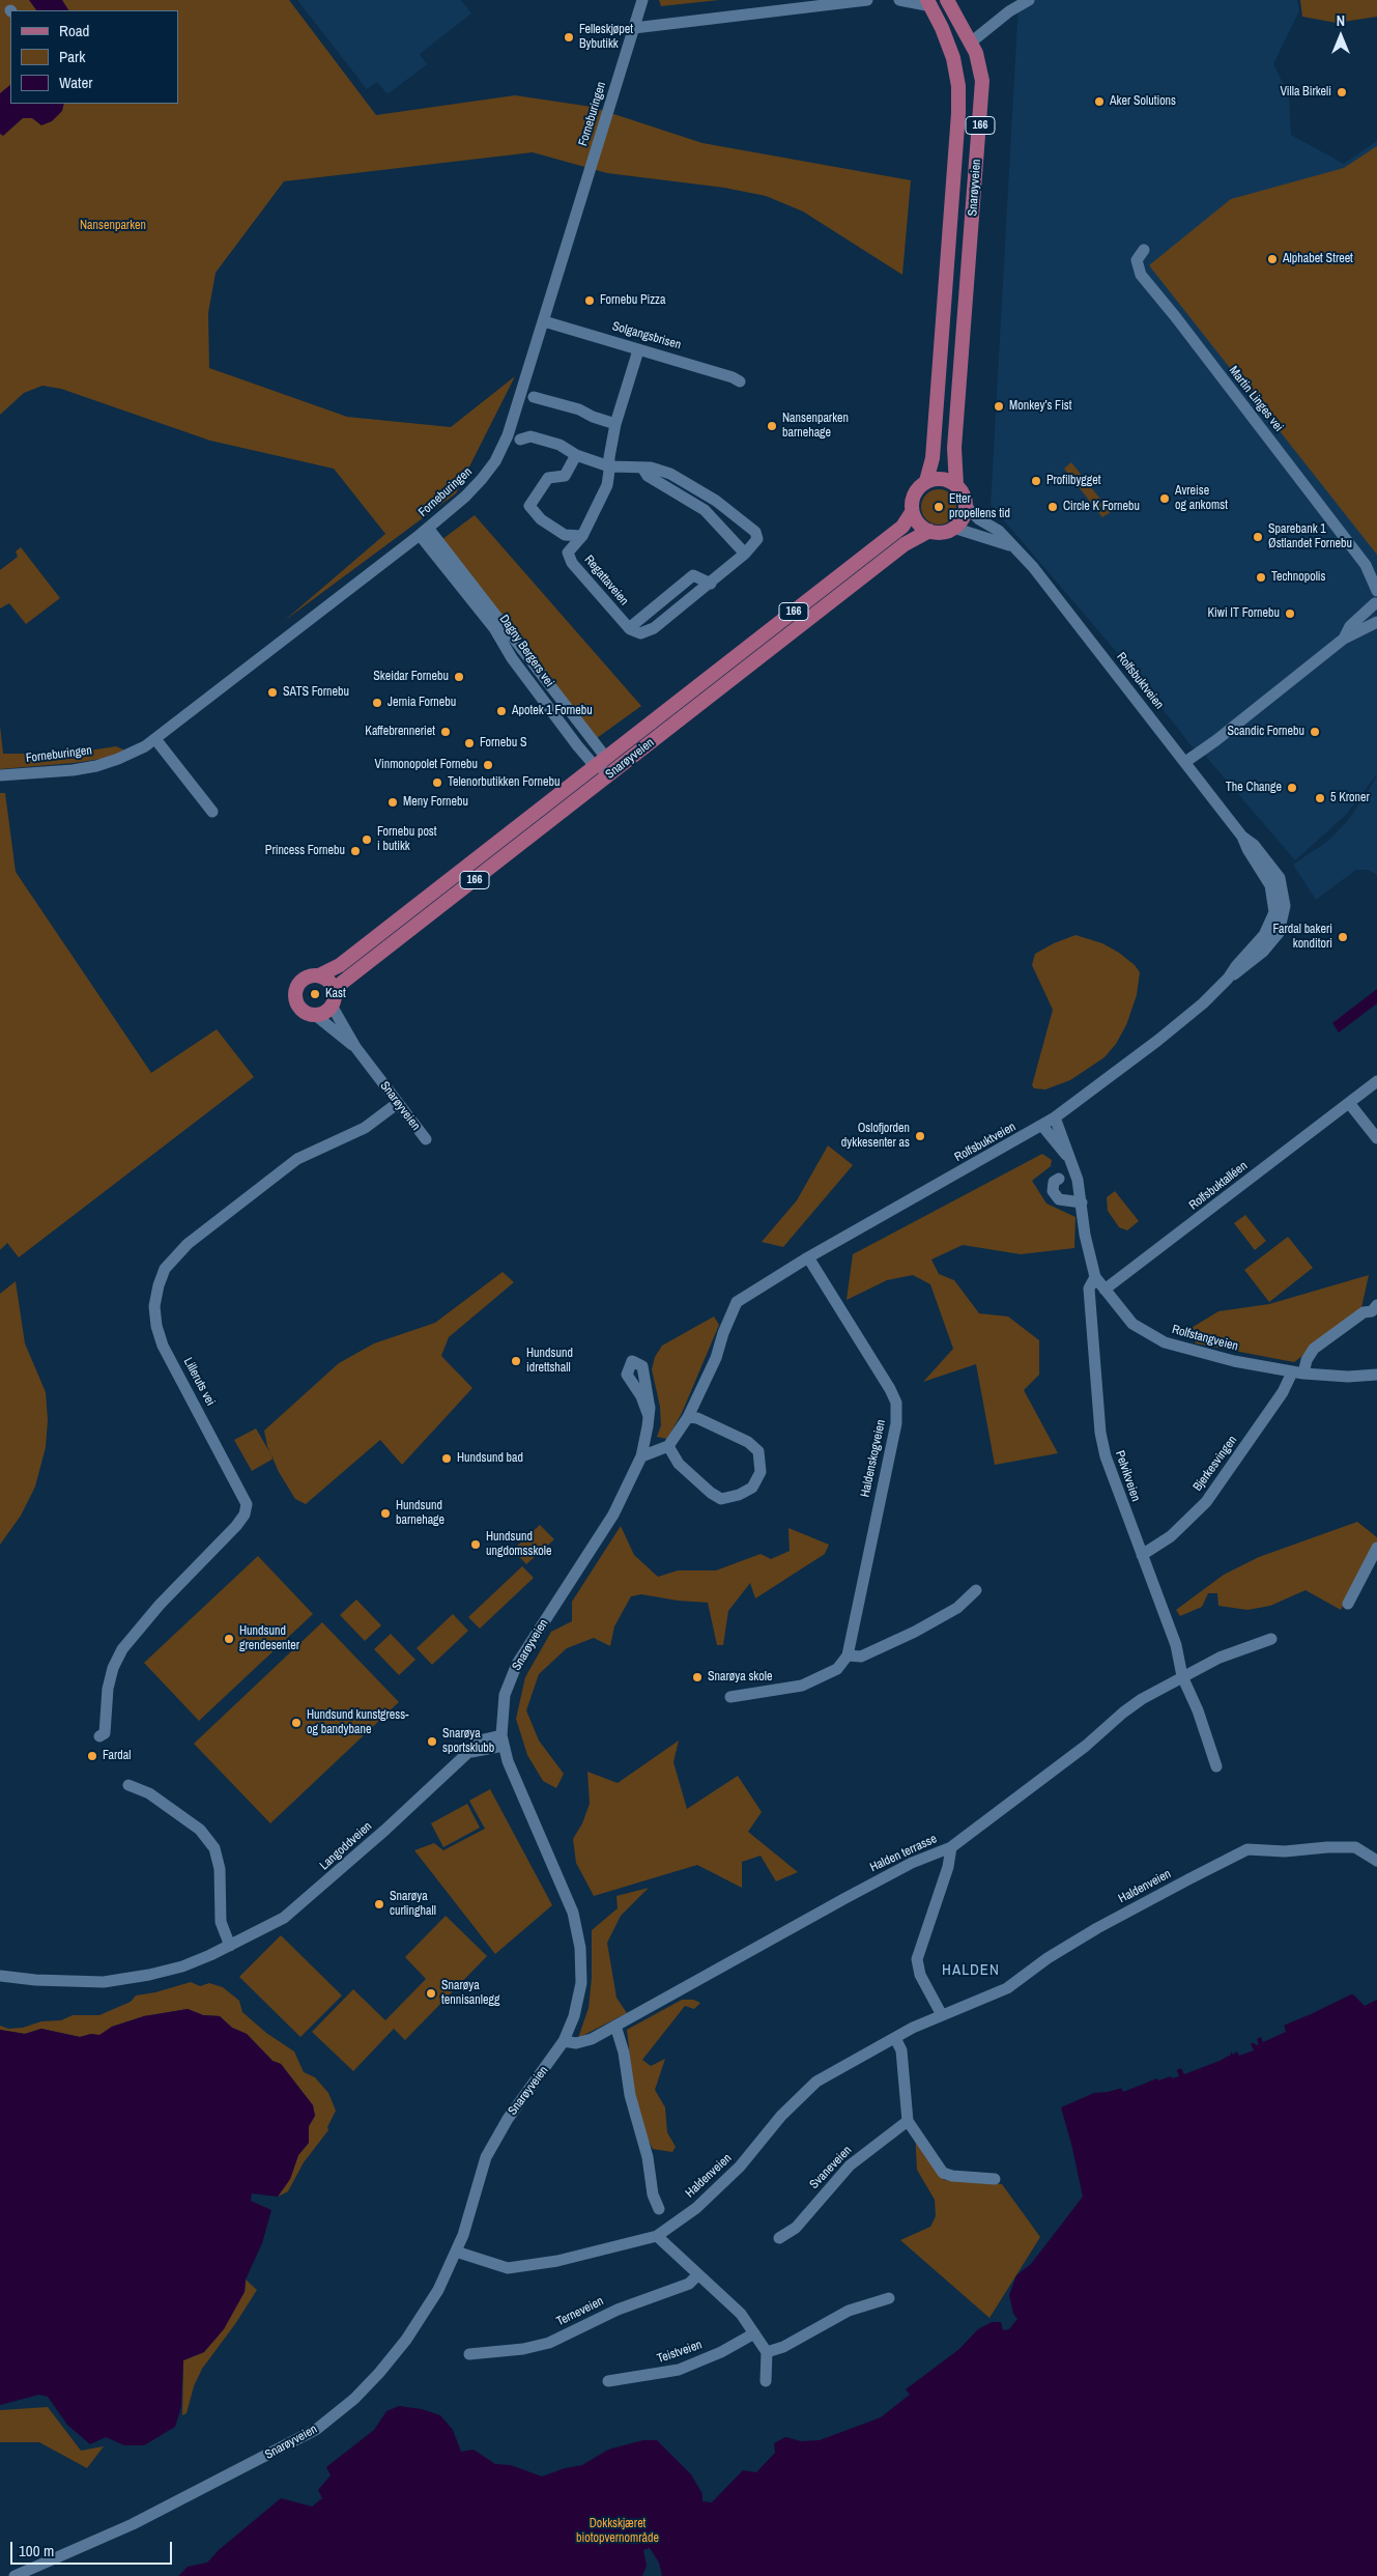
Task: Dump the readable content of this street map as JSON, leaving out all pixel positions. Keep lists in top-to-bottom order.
{
  "streets": {
    "main road": ["166", "Snarøyveien"],
    "street": [
      "Forneburingen",
      "Solgangsbrisen",
      "Martin Linges vei",
      "Regattaveien",
      "Dagny Bergers vei",
      "Rolfsbuktveien",
      "Rolfsbuktalléen",
      "Rolfstangveien",
      "Lilleruts vei",
      "Haldenskogveien",
      "Bjerkesvingen",
      "Pelvikveien",
      "Langoddveien",
      "Halden terrasse",
      "Haldenveien",
      "Svaneveien",
      "Terneveien",
      "Teistveien"
    ]
  },
  "crossings": [
    ["Forneburingen", "Solgangsbrisen"],
    ["Forneburingen", "Dagny Bergers vei"],
    ["166", "Snarøyveien"],
    ["166", "Rolfsbuktveien"],
    ["Snarøyveien", "Dagny Bergers vei"],
    ["Snarøyveien", "Rolfsbuktveien"],
    ["Snarøyveien", "Lilleruts vei"],
    ["Snarøyveien", "Langoddveien"],
    ["Snarøyveien", "Halden terrasse"],
    ["Snarøyveien", "Haldenveien"],
    ["Solgangsbrisen", "Regattaveien"],
    ["Martin Linges vei", "Rolfsbuktveien"],
    ["Rolfsbuktveien", "Rolfstangveien"],
    ["Rolfsbuktveien", "Haldenskogveien"],
    ["Rolfsbuktalléen", "Rolfstangveien"],
    ["Rolfstangveien", "Bjerkesvingen"],
    ["Rolfstangveien", "Pelvikveien"],
    ["Bjerkesvingen", "Pelvikveien"],
    ["Pelvikveien", "Halden terrasse"]
  ],
  "districts": ["HALDEN"],
  "parks": ["Nansenparken", "Dokkskjæret biotopvernområde"],
  "places": [
    "Felleskjøpet Bybutikk",
    "Villa Birkeli",
    "Aker Solutions",
    "Alphabet Street",
    "Fornebu Pizza",
    "Monkey’s Fist",
    "Nansenparken barnehage",
    "Profilbygget",
    "Avreise og ankomst",
    "Etter propellens tid",
    "Circle K Fornebu",
    "Sparebank 1 Østlandet Fornebu",
    "Technopolis",
    "Kiwi IT Fornebu",
    "Skeidar Fornebu",
    "SATS Fornebu",
    "Jernia Fornebu",
    "Apotek 1 Fornebu",
    "Kaffebrenneriet",
    "Scandic Fornebu",
    "Fornebu S",
    "Vinmonopolet Fornebu",
    "Telenorbutikken Fornebu",
    "The Change",
    "5 Kroner",
    "Meny Fornebu",
    "Fornebu post i butikk",
    "Princess Fornebu",
    "Fardal bakeri konditori",
    "Kast",
    "Oslofjorden dykkesenter as",
    "Hundsund idrettshall",
    "Hundsund bad",
    "Hundsund barnehage",
    "Hundsund ungdomsskole",
    "Hundsund grendesenter",
    "Snarøya skole",
    "Hundsund kunstgress- og bandybane",
    "Snarøya sportsklubb",
    "Fardal",
    "Snarøya curlinghall",
    "Snarøya tennisanlegg"
  ],
  "legend": ["Road", "Park", "Water"],
  "scale_bar": "100 m",
  "north": "top"
}
